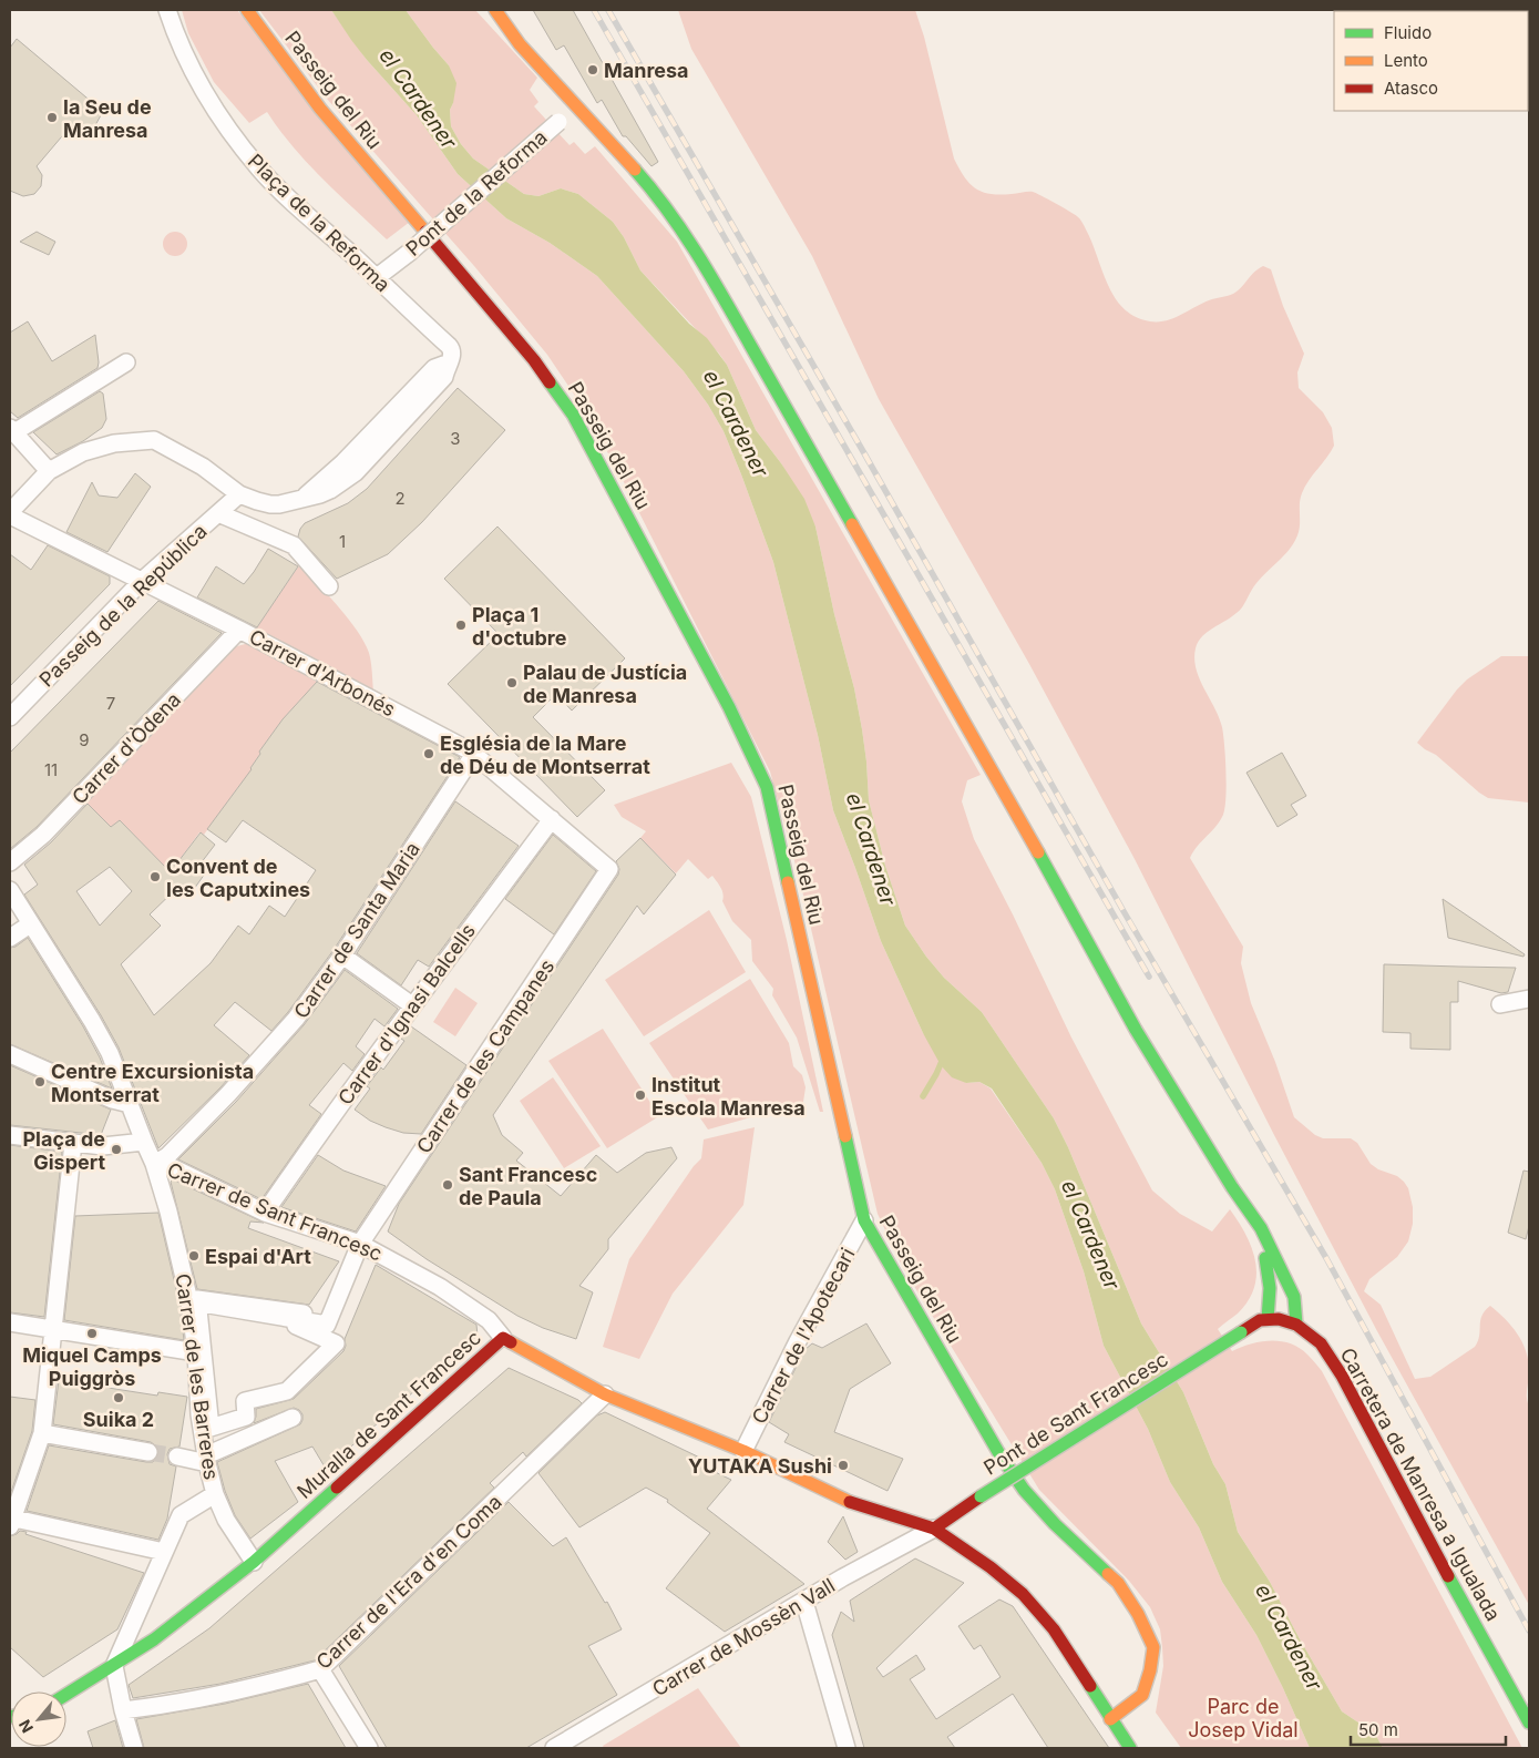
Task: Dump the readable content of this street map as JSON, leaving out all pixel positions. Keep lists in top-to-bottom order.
{
  "streets": {
    "street": [
      "Passeig del Riu",
      "Pont de la Reforma",
      "Plaça de la Reforma",
      "Passeig de la República",
      "Carrer d'Arbonés",
      "Carrer d'Òdena",
      "Carrer de Santa Maria",
      "Carrer d'Ignasi Balcells",
      "Carrer de les Campanes",
      "Carrer de Sant Francesc",
      "Carrer de l'Apotecari",
      "Carrer de les Barreres",
      "Pont de Sant Francesc",
      "Muralla de Sant Francesc",
      "Carretera de Manresa a Igualada",
      "Carrer de l'Era d'en Coma",
      "Carrer de Mossèn Vall"
    ]
  },
  "crossings": [
    ["Passeig del Riu", "Carrer de l'Apotecari"],
    ["Passeig del Riu", "Muralla de Sant Francesc"],
    ["Pont de la Reforma", "Plaça de la Reforma"],
    ["Plaça de la Reforma", "Passeig de la República"],
    ["Plaça de la Reforma", "Carrer d'Arbonés"],
    ["Passeig de la República", "Carrer d'Arbonés"],
    ["Carrer d'Arbonés", "Carrer d'Òdena"],
    ["Carrer d'Arbonés", "Carrer de Santa Maria"],
    ["Carrer d'Arbonés", "Carrer d'Ignasi Balcells"],
    ["Carrer d'Arbonés", "Carrer de les Campanes"],
    ["Carrer de Santa Maria", "Carrer de Sant Francesc"],
    ["Carrer de Santa Maria", "Carrer de les Barreres"],
    ["Carrer d'Ignasi Balcells", "Carrer de Sant Francesc"],
    ["Carrer de les Campanes", "Carrer de Sant Francesc"],
    ["Carrer de Sant Francesc", "Carrer de les Barreres"],
    ["Carrer de Sant Francesc", "Muralla de Sant Francesc"],
    ["Carrer de l'Apotecari", "Muralla de Sant Francesc"],
    ["Carrer de les Barreres", "Muralla de Sant Francesc"],
    ["Pont de Sant Francesc", "Muralla de Sant Francesc"],
    ["Pont de Sant Francesc", "Carretera de Manresa a Igualada"],
    ["Pont de Sant Francesc", "Carrer de Mossèn Vall"],
    ["Muralla de Sant Francesc", "Carrer de l'Era d'en Coma"],
    ["Muralla de Sant Francesc", "Carrer de Mossèn Vall"]
  ],
  "water": ["el Cardener"],
  "parks": ["Parc de Josep Vidal"],
  "places": [
    "Manresa",
    "la Seu de Manresa",
    "Plaça 1 d'octubre",
    "Palau de Justícia de Manresa",
    "Església de la Mare de Déu de Montserrat",
    "Convent de les Caputxines",
    "Centre Excursionista Montserrat",
    "Institut Escola Manresa",
    "Plaça de Gispert",
    "Sant Francesc de Paula",
    "Espai d'Art",
    "Miquel Camps Puiggròs",
    "Suika 2",
    "YUTAKA Sushi"
  ],
  "house_numbers": [
    "3",
    "2",
    "1",
    "7",
    "9",
    "11"
  ],
  "legend": ["Fluido", "Lento", "Atasco"],
  "scale_bar": "50 m",
  "north": "bottom left"
}
